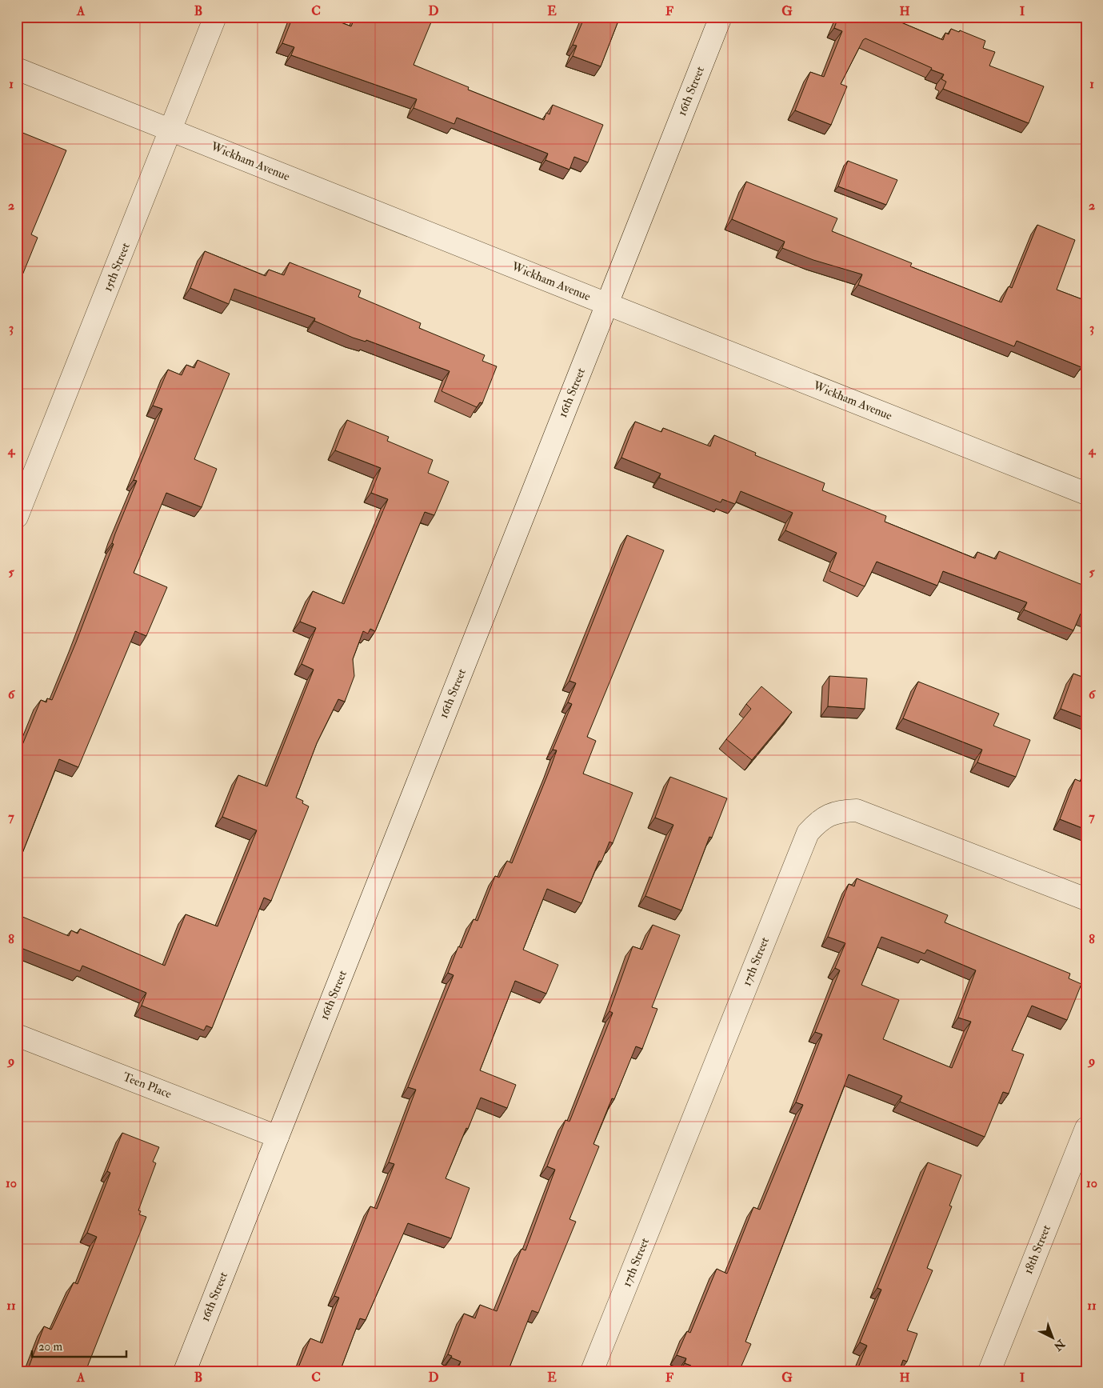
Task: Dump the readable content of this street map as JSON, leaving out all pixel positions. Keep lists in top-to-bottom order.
{
  "streets": {
    "street": [
      "16th Street",
      "Wickham Avenue",
      "15th Street",
      "17th Street",
      "Teen Place",
      "18th Street"
    ]
  },
  "crossings": [
    ["16th Street", "Wickham Avenue"],
    ["16th Street", "Teen Place"],
    ["Wickham Avenue", "15th Street"]
  ],
  "scale_bar": "20 m",
  "north": "bottom right",
  "grid": {
    "columns": [
      "A",
      "B",
      "C",
      "D",
      "E",
      "F",
      "G",
      "H",
      "I"
    ],
    "rows": [
      "1",
      "2",
      "3",
      "4",
      "5",
      "6",
      "7",
      "8",
      "9",
      "10",
      "11"
    ]
  }
}
